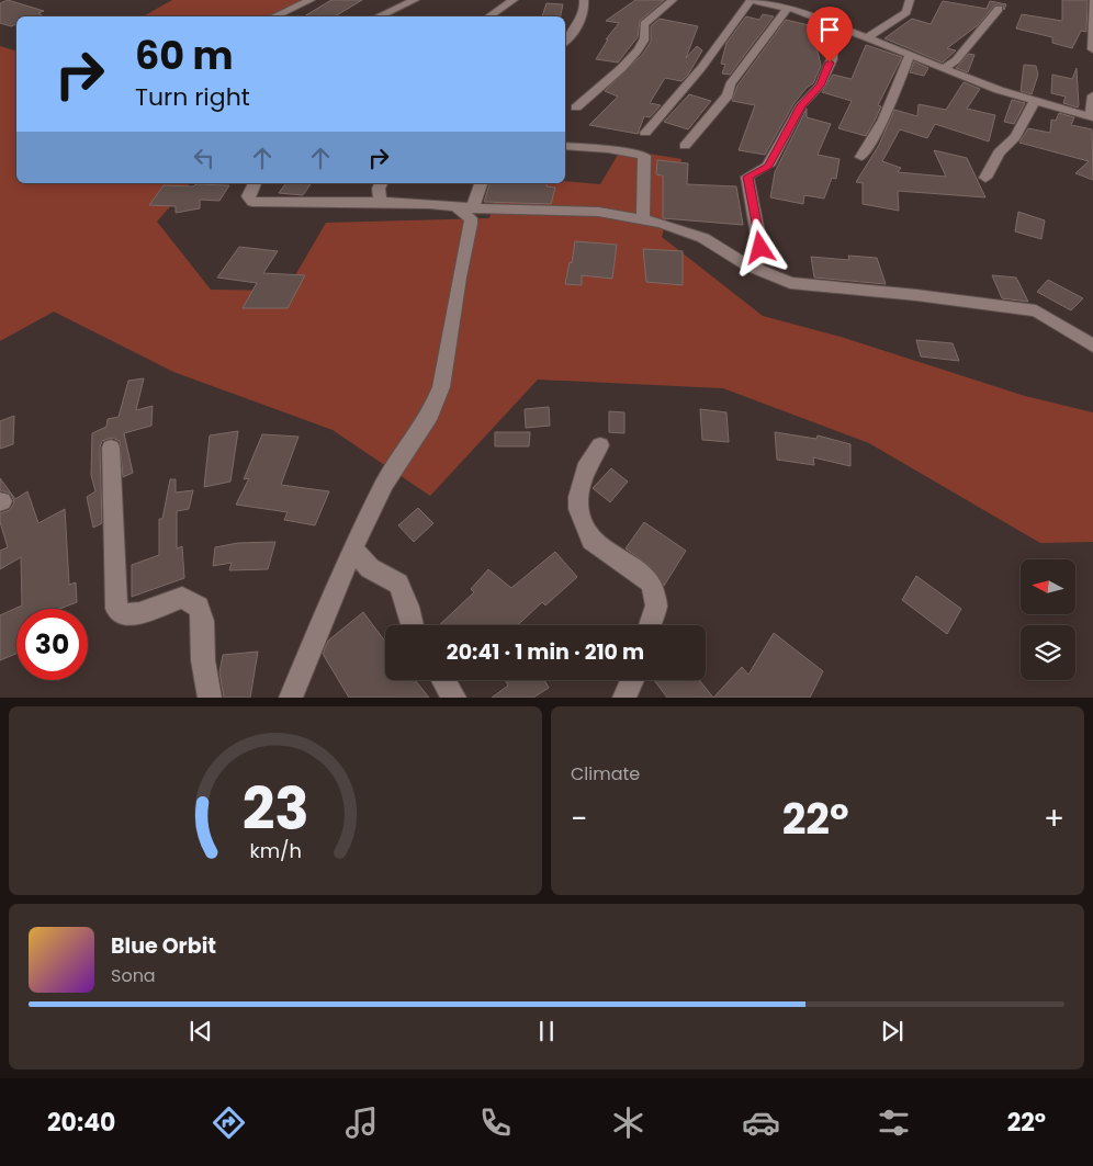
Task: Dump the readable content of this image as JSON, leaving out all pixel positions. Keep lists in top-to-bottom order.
{
  "north": "left",
  "page": {
    "turn": ["60 m", "Turn right"],
    "limit": "30",
    "trip": "20:41 · 1 min · 210 m",
    "tile": "Climate",
    "heat": ["−", "22°", "+"],
    "song": ["Blue Orbit", "Sona"],
    "tabs": ["20:40", "22°"],
    "gauge": ["23", "km/h"]
  }
}
